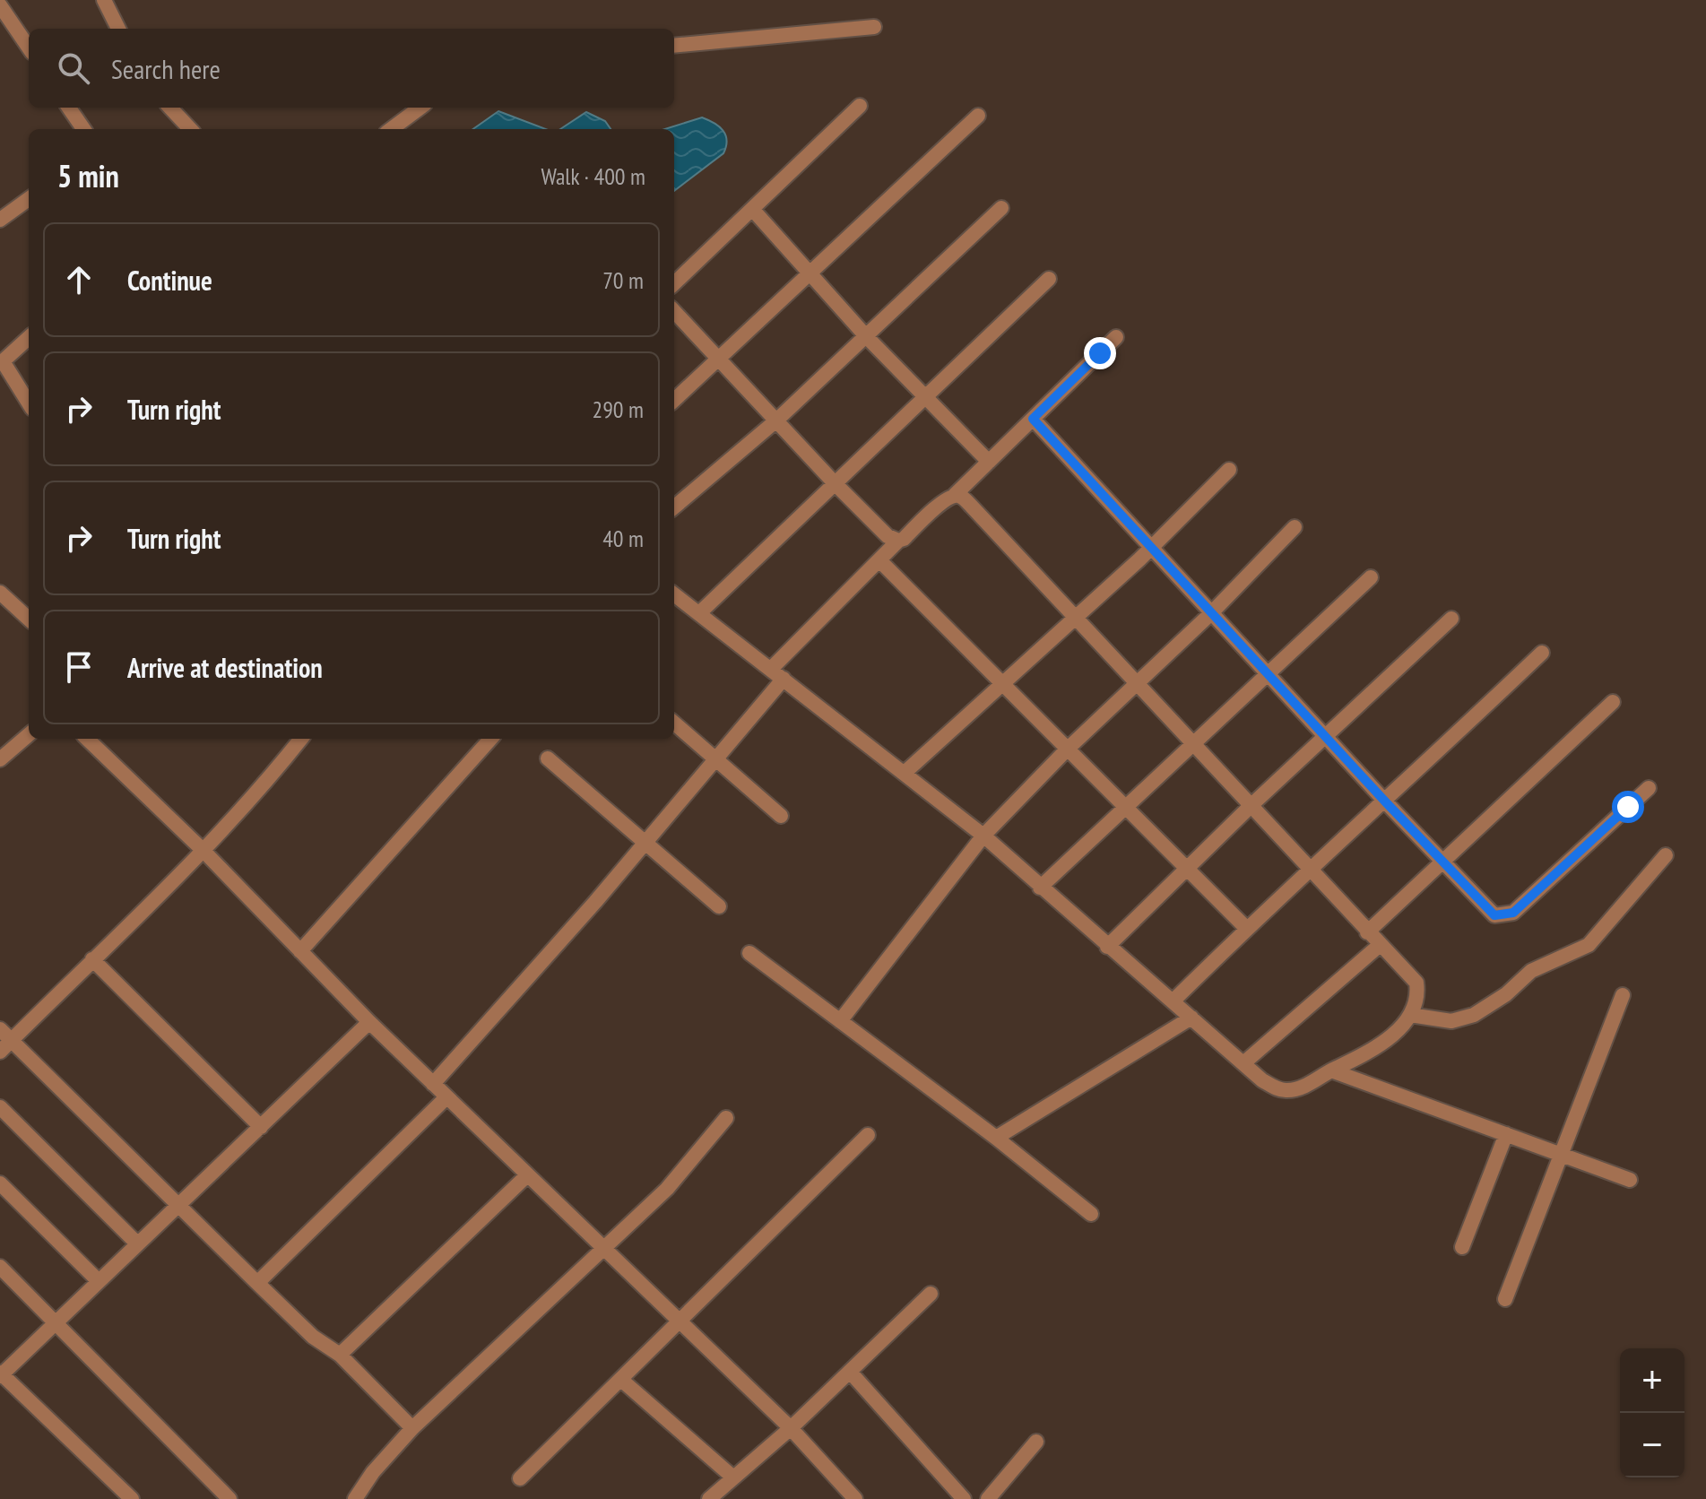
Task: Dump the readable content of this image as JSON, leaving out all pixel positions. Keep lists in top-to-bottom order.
{
  "page": {
    "search": "Search here",
    "heading": ["5 min", "Walk · 400 m"],
    "list": [
      ["Continue", "70 m"],
      ["Turn right", "290 m"],
      ["Turn right", "40 m"],
      "Arrive at destination"
    ],
    "map_buttons": ["+", "−"]
  }
}
